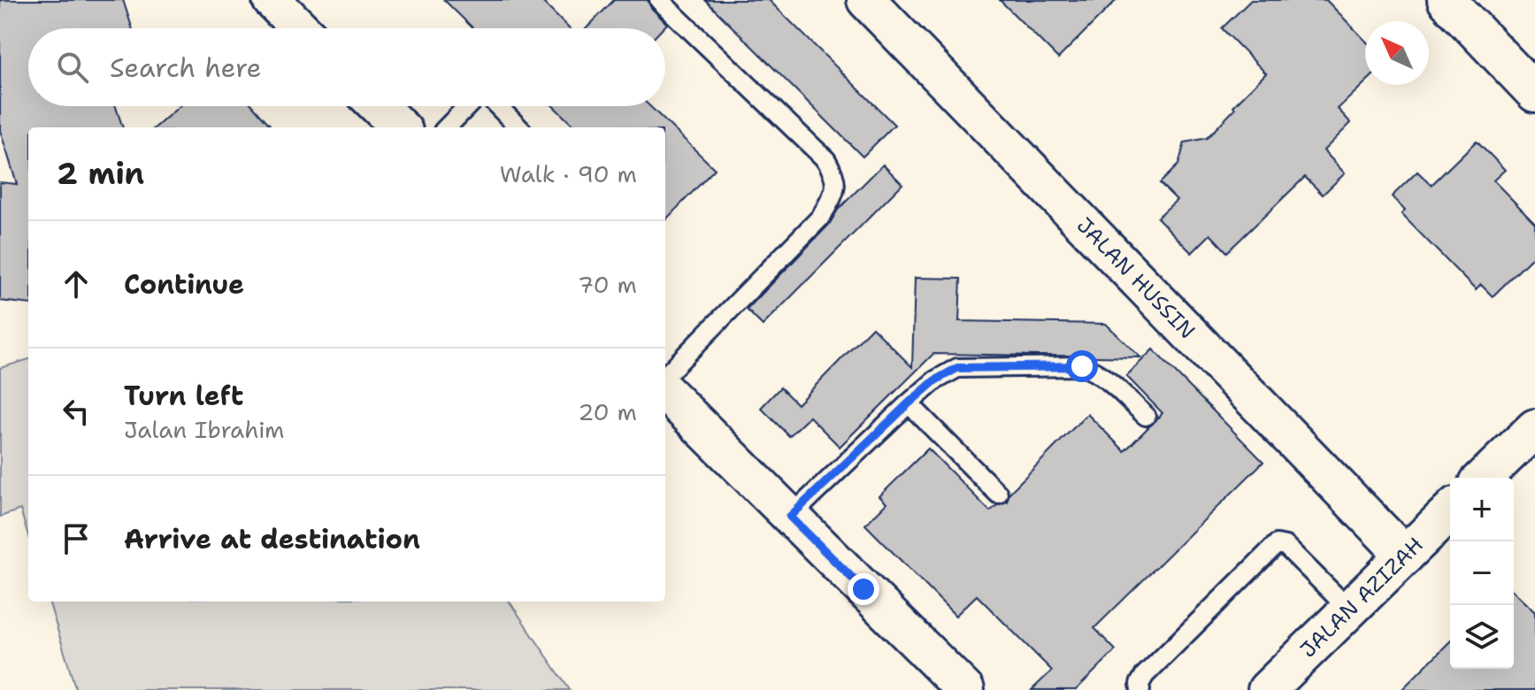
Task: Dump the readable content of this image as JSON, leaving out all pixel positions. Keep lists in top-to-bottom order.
{
  "streets": {
    "street": ["JALAN HUSSIN", "JALAN AZIZAH"]
  },
  "crossings": [
    ["JALAN HUSSIN", "JALAN AZIZAH"]
  ],
  "north": "top left",
  "page": {
    "search": "Search here",
    "heading": ["2 min", "Walk · 90 m"],
    "list": [
      ["Continue", "70 m"],
      ["Turn left", "Jalan Ibrahim", "20 m"],
      "Arrive at destination"
    ],
    "map_buttons": ["+", "−"]
  }
}
